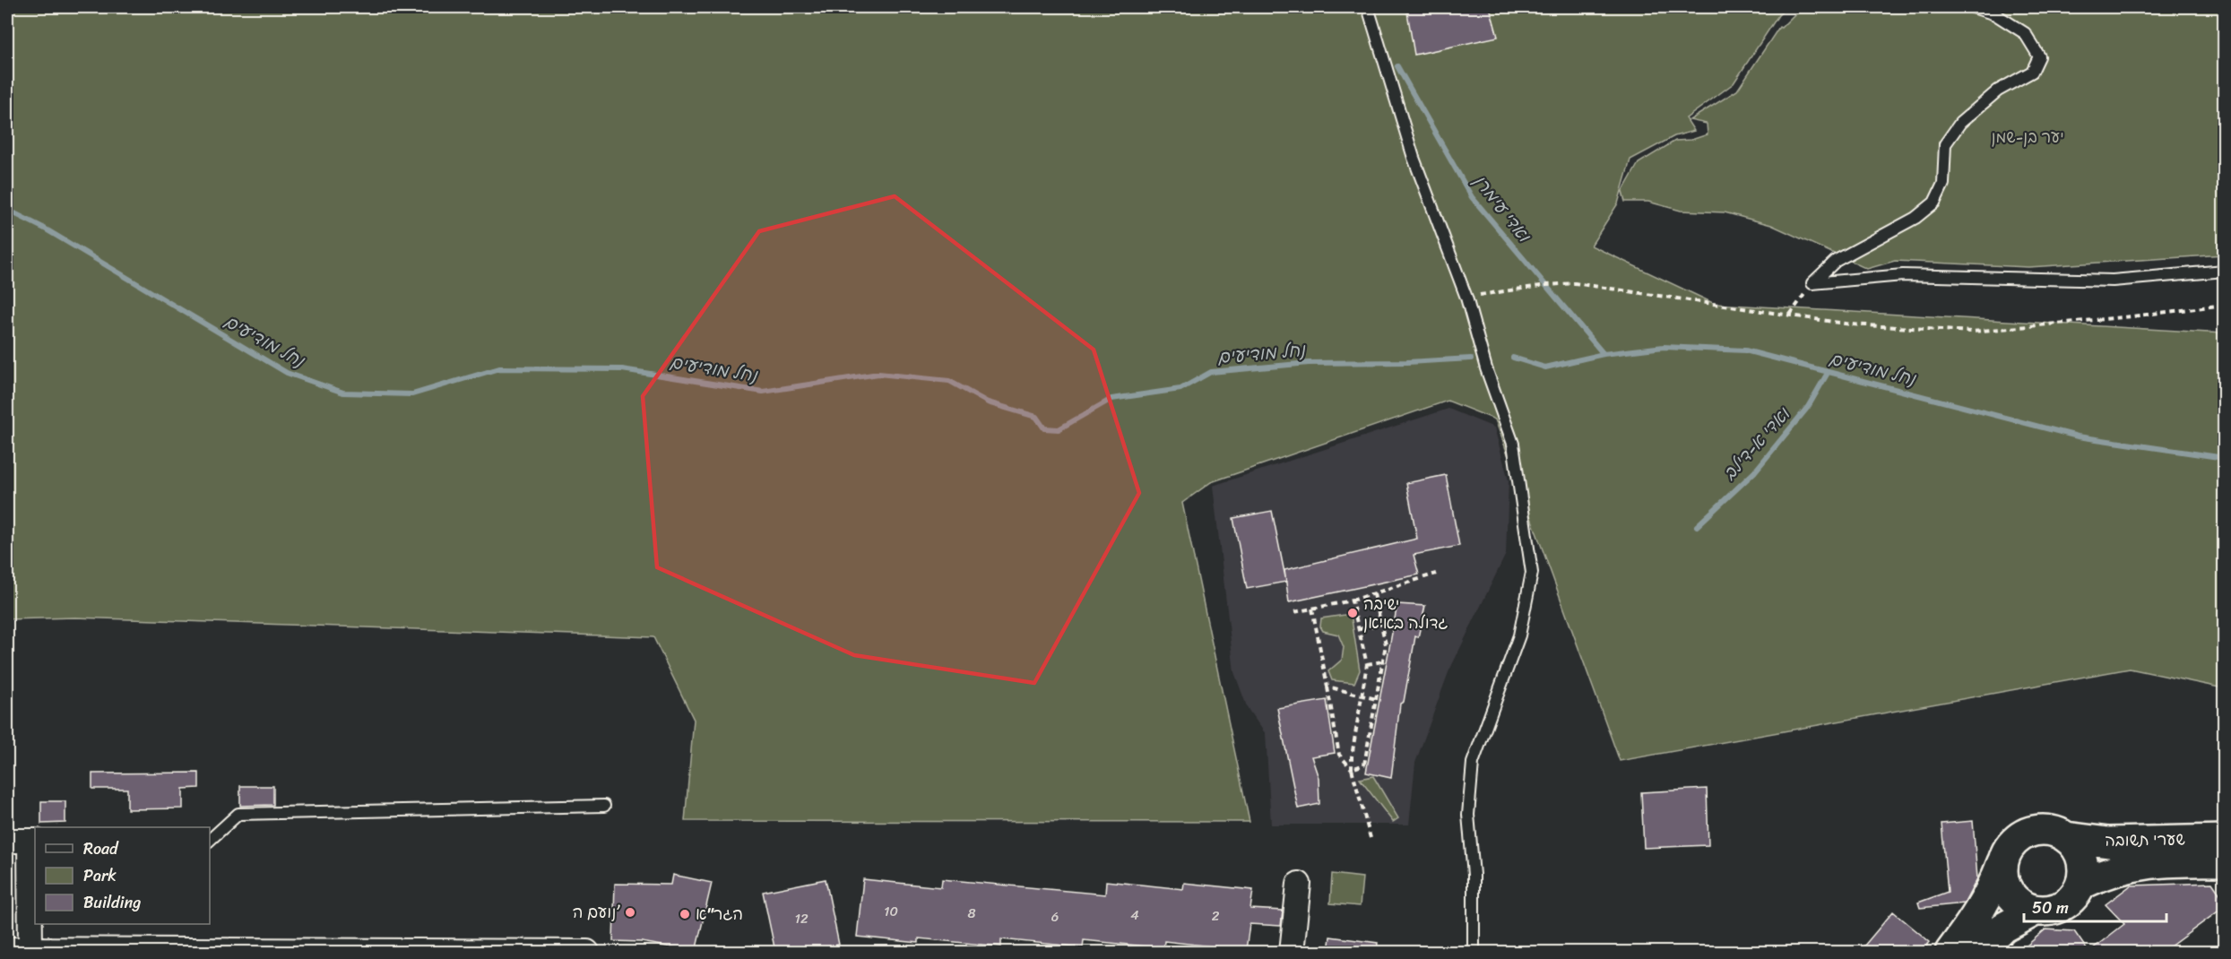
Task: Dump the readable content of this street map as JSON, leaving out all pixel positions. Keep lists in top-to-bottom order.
{
  "streets": {
    "street": ["שערי תשובה"]
  },
  "water": ["ואדי עימרן", "נחל מודיעים", "ואדי א-דילב"],
  "parks": ["יער בן-שמן"],
  "places": ["ישיבה גדולה באיאן", "נועם ה’", "הגר\"א"],
  "house_numbers": [
    "10",
    "8",
    "4",
    "2",
    "6",
    "12"
  ],
  "legend": ["Road", "Park", "Building"],
  "scale_bar": "50 m"
}
